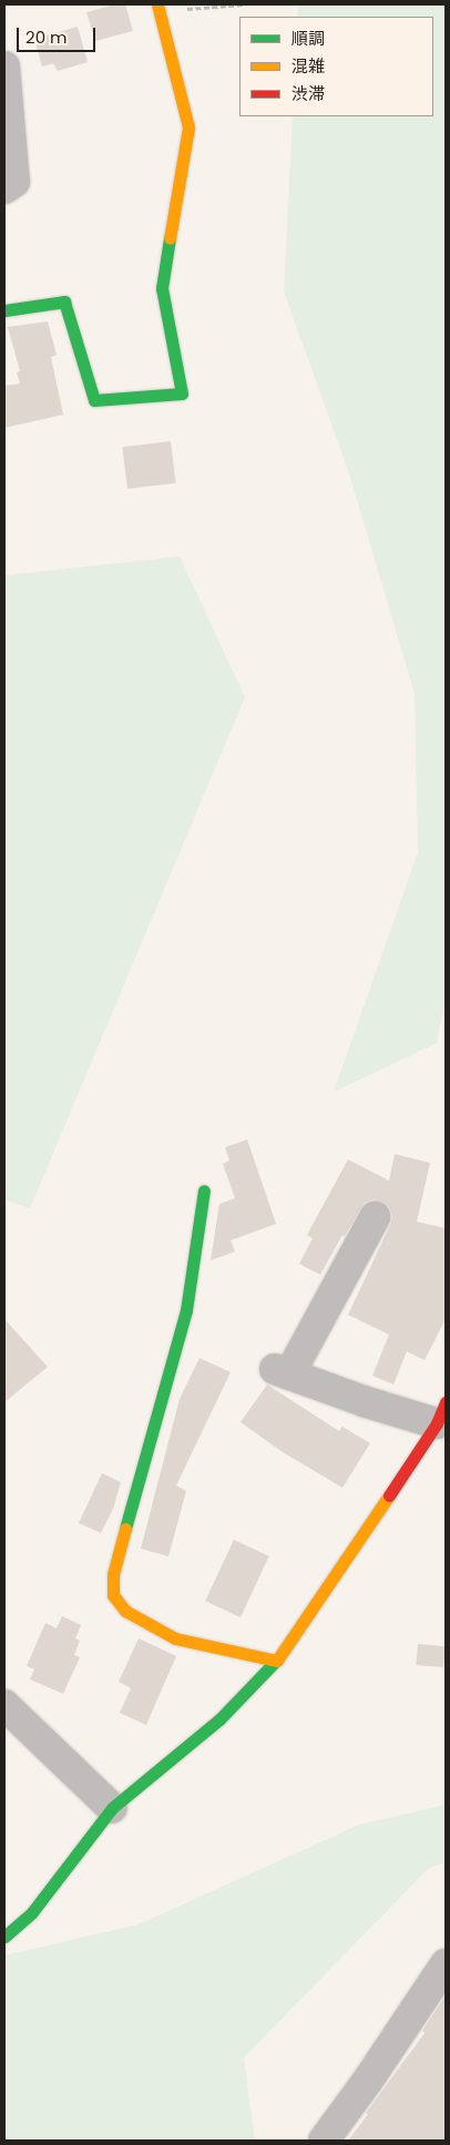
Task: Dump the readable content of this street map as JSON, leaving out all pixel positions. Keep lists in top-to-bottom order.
{
  "legend": ["順調", "混雑", "渋滞"],
  "scale_bar": "20 m"
}
